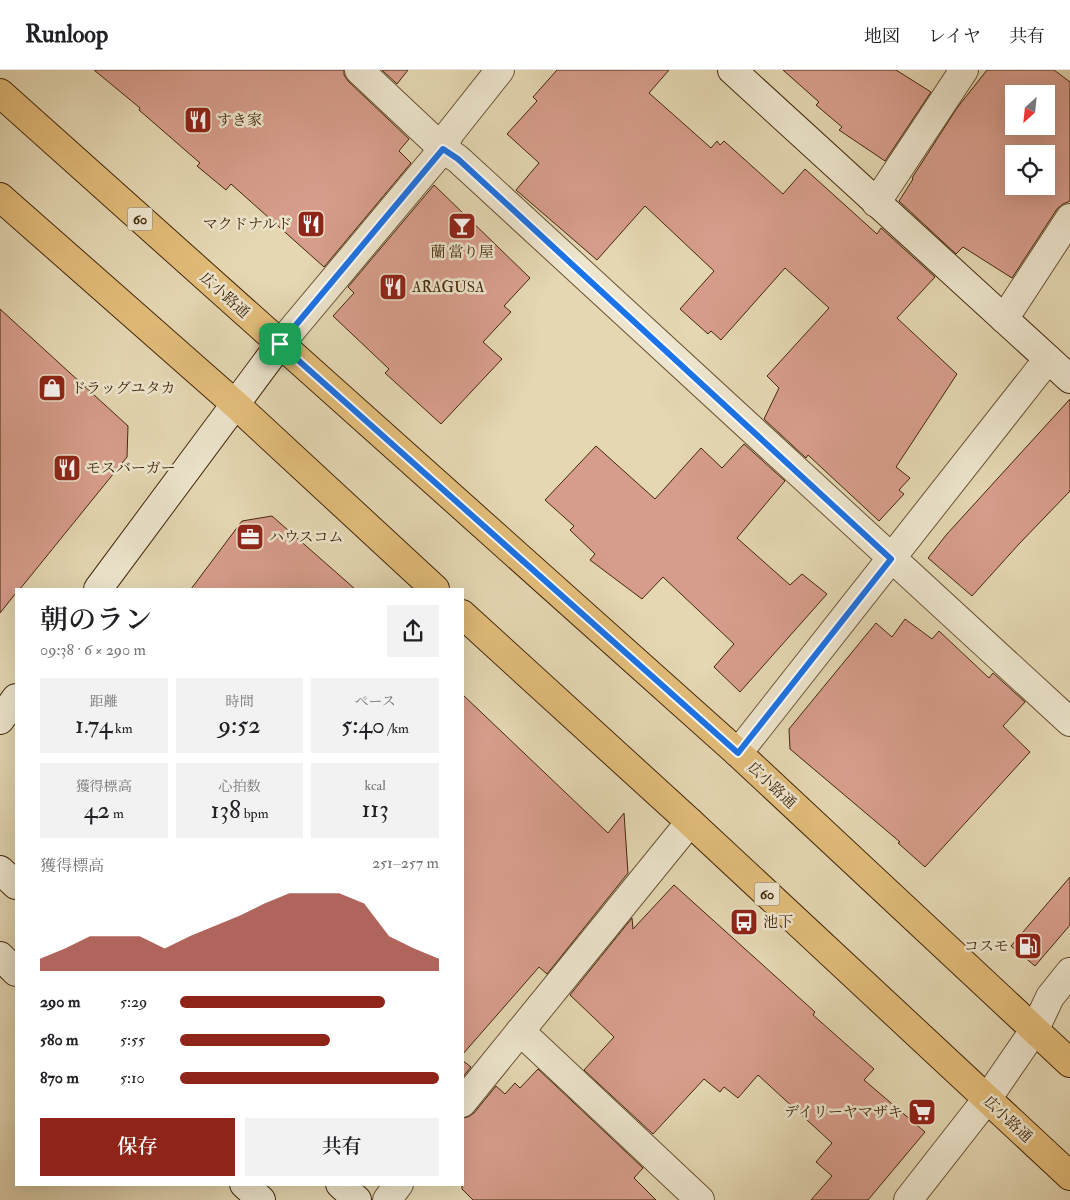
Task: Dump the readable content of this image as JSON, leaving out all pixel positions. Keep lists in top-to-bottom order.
{
  "streets": {
    "main road": ["60", "広小路通"]
  },
  "places": {
    "restaurant": [
      "すき家",
      "マクドナルド",
      "ARAGUSA",
      "モスバーガー"
    ],
    "bar": ["蘭 當り屋"],
    "shop": ["ドラッグユタカ"],
    "office": ["ハウスコム"],
    "bus stop": ["池下"],
    "fuel station": ["コスモ"],
    "supermarket": ["デイリーヤマザキ"]
  },
  "north": "bottom left",
  "page": {
    "header": "Runloop",
    "nav": ["地図", "レイヤ", "共有"],
    "heading": ["朝のラン", "09:38 · 6 × 290 m"],
    "stats": [
      ["距離", "1.74 km"],
      ["時間", "9:52"],
      ["ペース", "5:40 /km"],
      ["獲得標高", "42 m"],
      ["心拍数", "138 bpm"],
      ["kcal", "113"]
    ],
    "chart": ["獲得標高", "251–257 m"],
    "list": [
      {
        "name": "290 m",
        "note": "5:29"
      },
      {
        "name": "580 m",
        "note": "5:55"
      },
      {
        "name": "870 m",
        "note": "5:10"
      }
    ],
    "buttons": ["保存", "共有"]
  }
}
